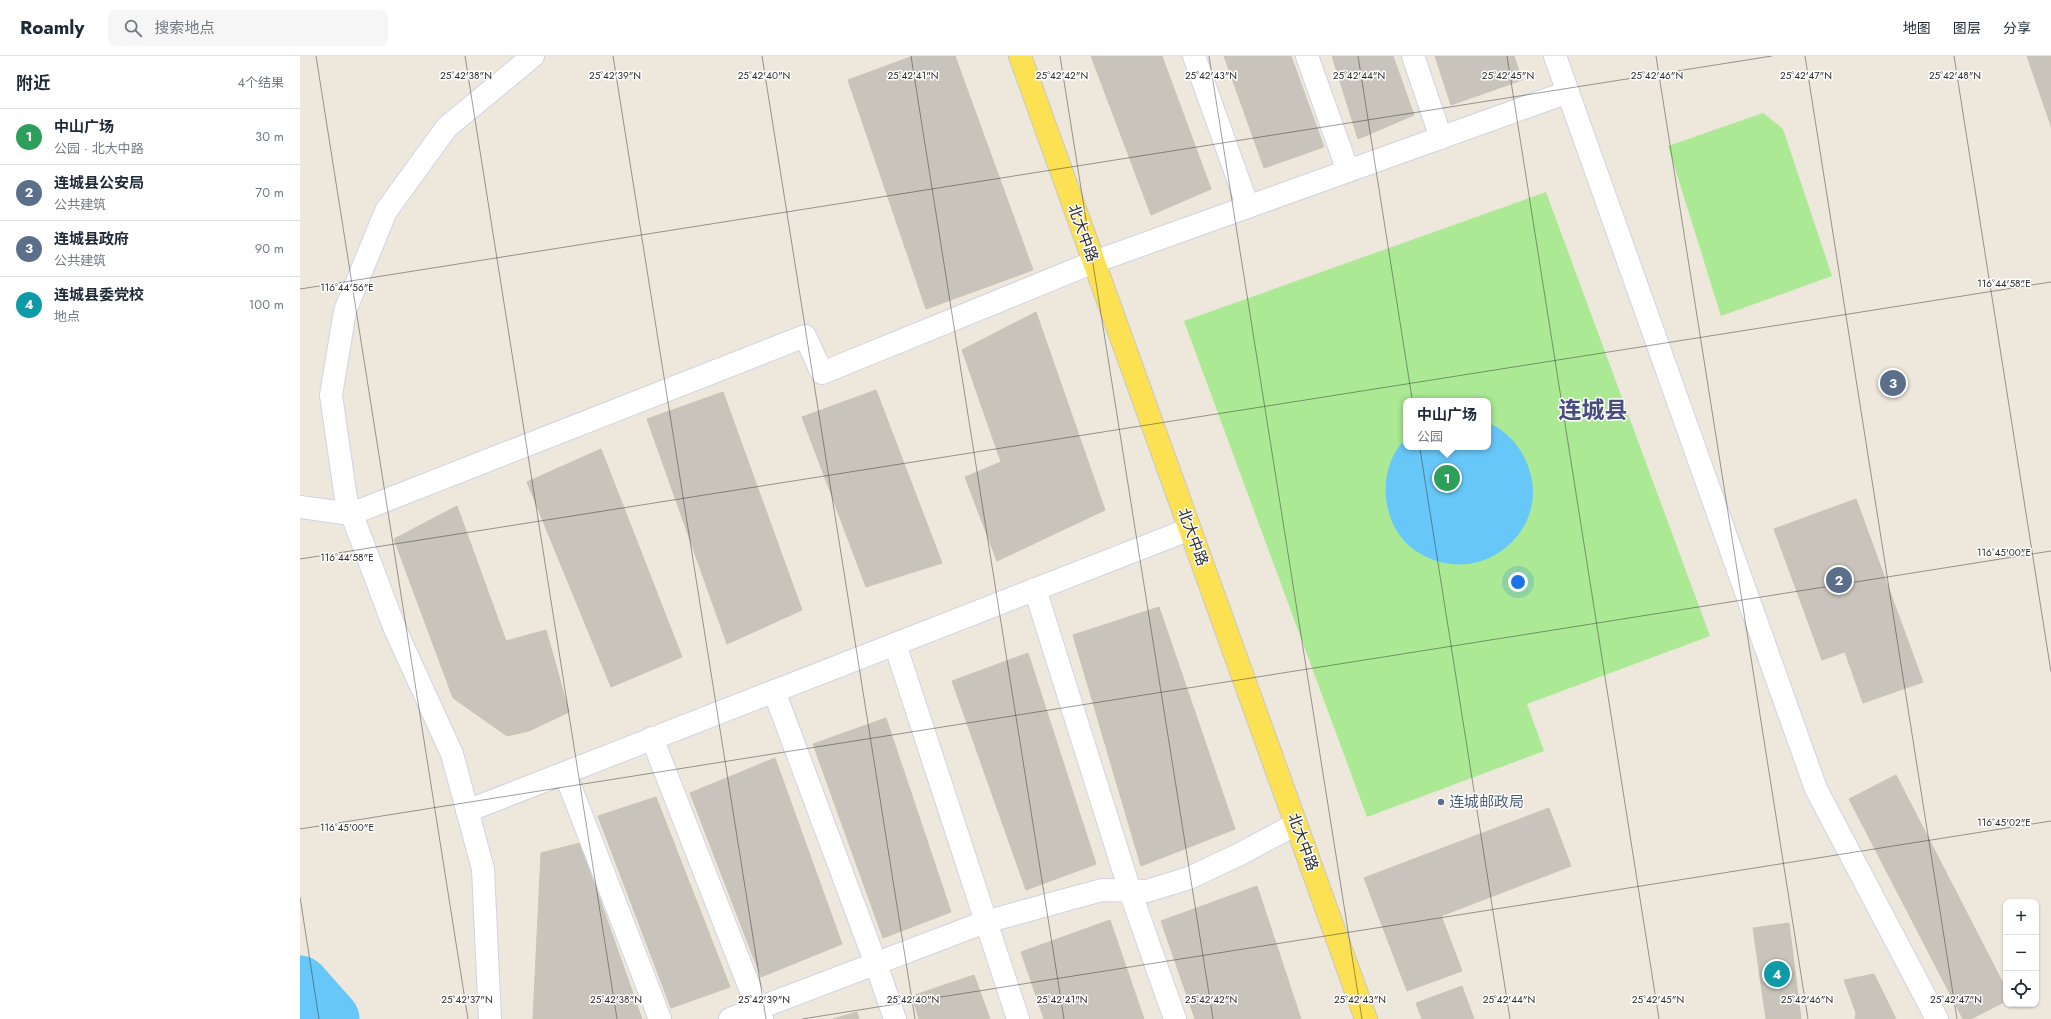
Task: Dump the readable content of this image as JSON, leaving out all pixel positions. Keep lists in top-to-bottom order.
{
  "streets": {
    "main road": ["北大中路"]
  },
  "districts": ["连城县"],
  "places": ["连城邮政局"],
  "page": {
    "header": "Roamly",
    "search": "搜索地点",
    "nav": ["地图", "图层", "分享"],
    "heading": ["附近", "4个结果"],
    "list": [
      {
        "mark": "1",
        "name": "中山广场",
        "note": "公园 · 北大中路",
        "value": "30 m"
      },
      {
        "mark": "2",
        "name": "连城县公安局",
        "note": "公共建筑",
        "value": "70 m"
      },
      {
        "mark": "3",
        "name": "连城县政府",
        "note": "公共建筑",
        "value": "90 m"
      },
      {
        "mark": "4",
        "name": "连城县委党校",
        "note": "地点",
        "value": "100 m"
      }
    ],
    "pins": [
      "3",
      "1",
      "2",
      "4"
    ],
    "popup": ["中山广场", "公园"],
    "map_buttons": ["+", "−"]
  },
  "coordinates": [
    "25°42'48\"N",
    "25°42'38\"N",
    "25°42'39\"N",
    "25°42'40\"N",
    "25°42'41\"N",
    "25°42'42\"N",
    "25°42'43\"N",
    "25°42'44\"N",
    "25°42'45\"N",
    "25°42'46\"N",
    "25°42'47\"N",
    "116°44'58\"E",
    "116°44'56\"E",
    "116°45'00\"E",
    "116°45'02\"E",
    "25°42'37\"N"
  ]
}
